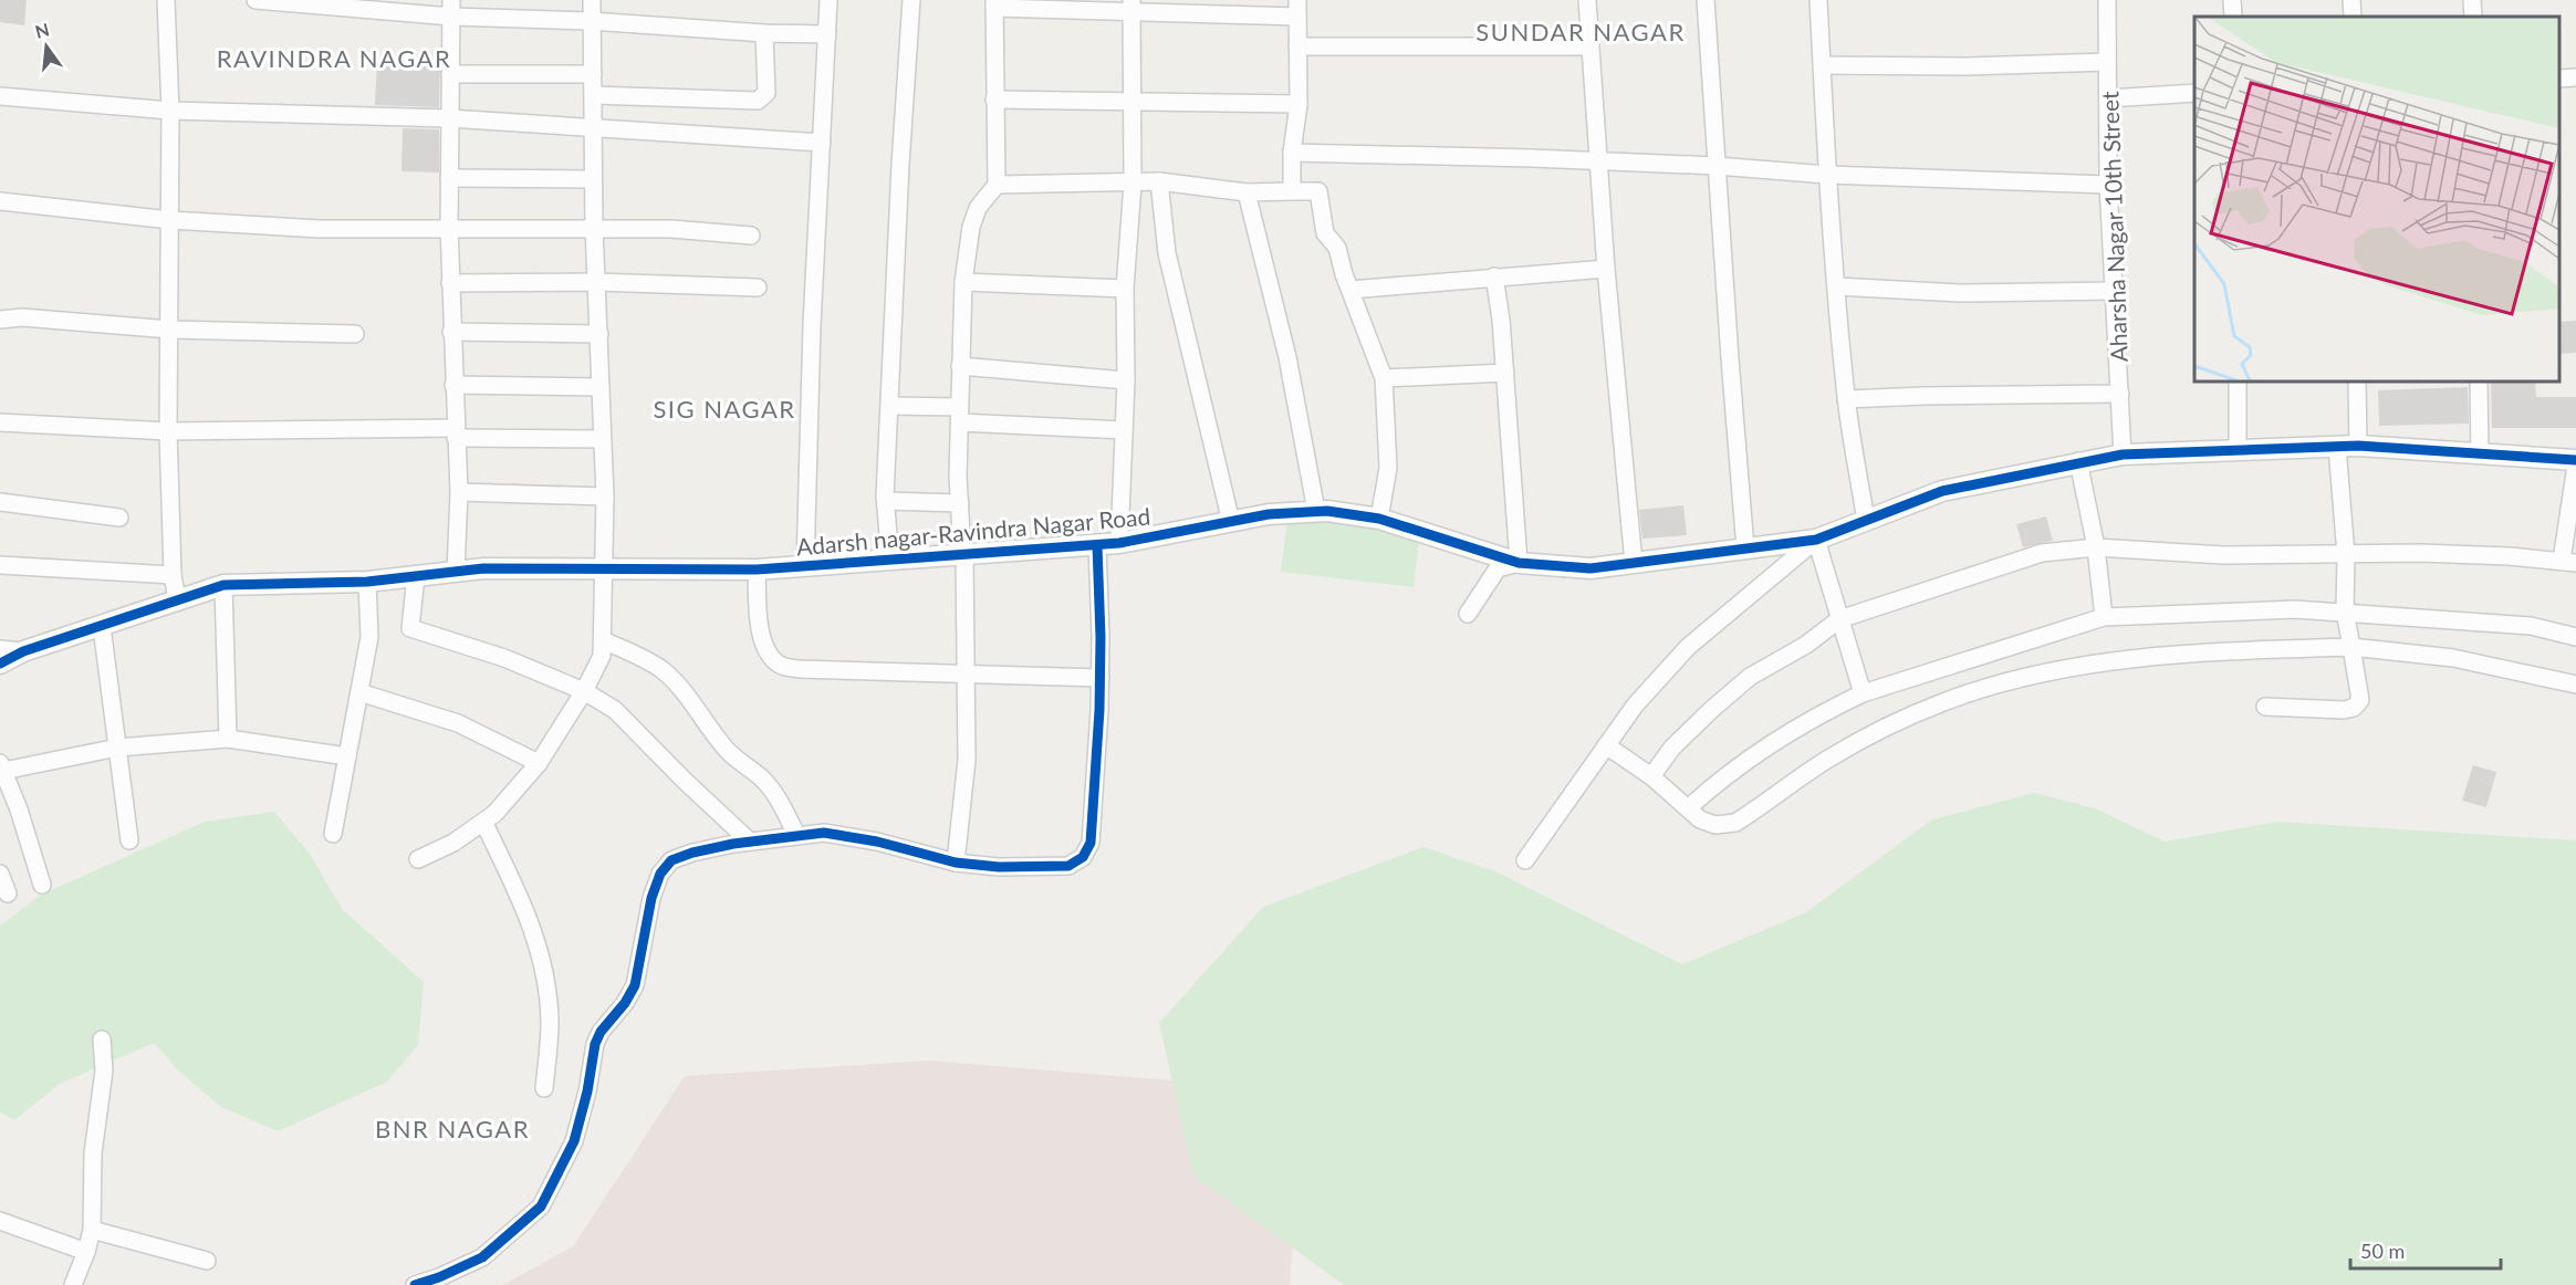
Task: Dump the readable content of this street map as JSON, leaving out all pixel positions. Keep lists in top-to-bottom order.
{
  "streets": {
    "street": ["Aharsha Nagar 10th Street", "Adarsh nagar-Ravindra Nagar Road"]
  },
  "crossings": [
    ["Aharsha Nagar 10th Street", "Adarsh nagar-Ravindra Nagar Road"]
  ],
  "districts": [
    "SUNDAR NAGAR",
    "RAVINDRA NAGAR",
    "SIG NAGAR",
    "BNR NAGAR"
  ],
  "scale_bar": "50 m",
  "north": "top"
}
